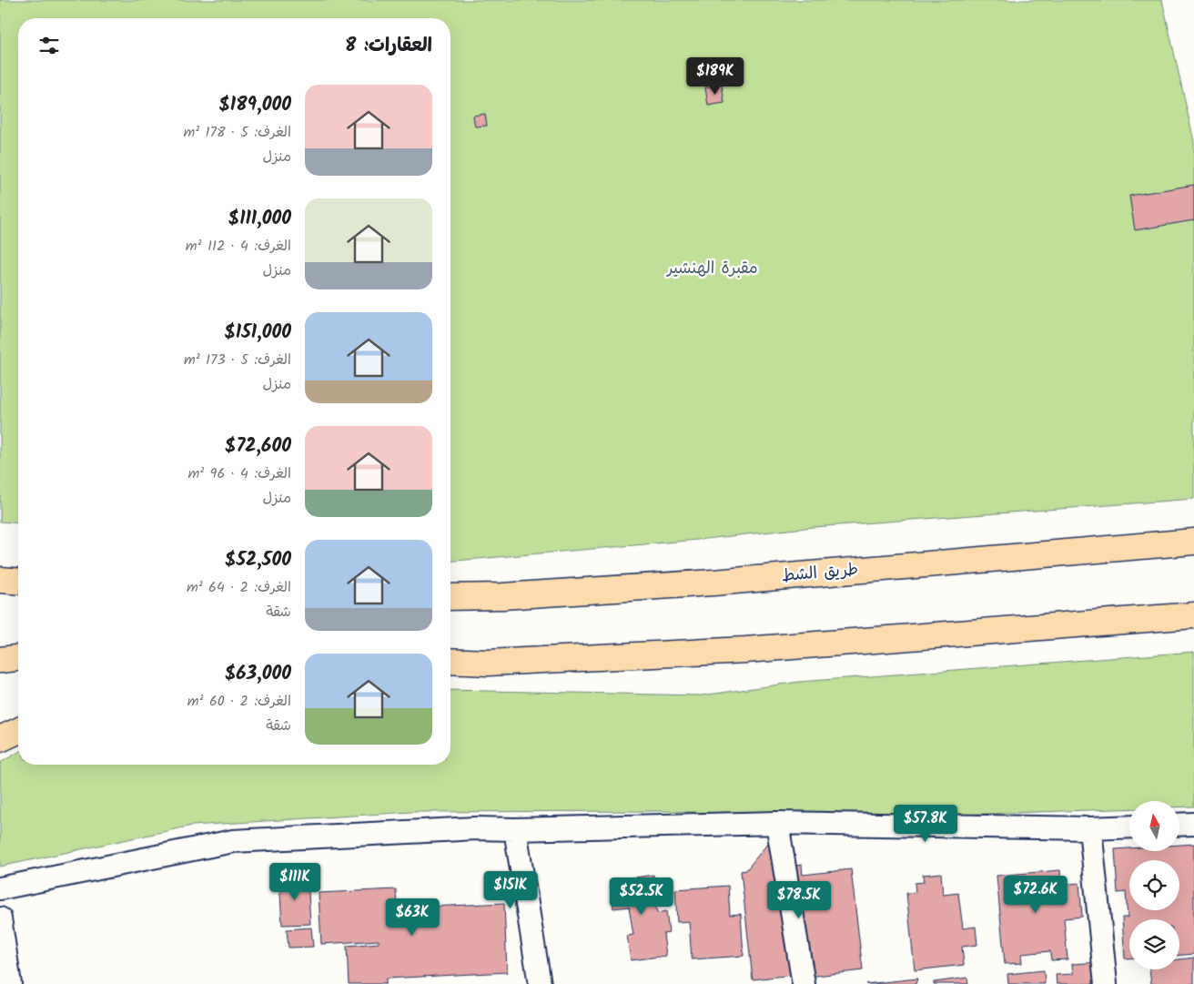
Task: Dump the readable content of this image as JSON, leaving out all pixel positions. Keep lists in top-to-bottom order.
{
  "streets": {
    "highway": ["طريق الشط"]
  },
  "parks": ["مقبرة الهنشير"],
  "north": "top",
  "page": {
    "heading": "العقارات: 8",
    "price": [
      "$189K",
      "$57.8K",
      "$111K",
      "$151K",
      "$72.6K",
      "$52.5K",
      "$78.5K",
      "$63K"
    ],
    "list": [
      {
        "name": "$189,000",
        "note": "الغرف: 5 · 178 m² · منزل"
      },
      {
        "name": "$111,000",
        "note": "الغرف: 4 · 112 m² · منزل"
      },
      {
        "name": "$151,000",
        "note": "الغرف: 5 · 173 m² · منزل"
      },
      {
        "name": "$72,600",
        "note": "الغرف: 4 · 96 m² · منزل"
      },
      {
        "name": "$52,500",
        "note": "الغرف: 2 · 64 m² · شقة"
      },
      {
        "name": "$63,000",
        "note": "الغرف: 2 · 60 m² · شقة"
      }
    ]
  }
}
